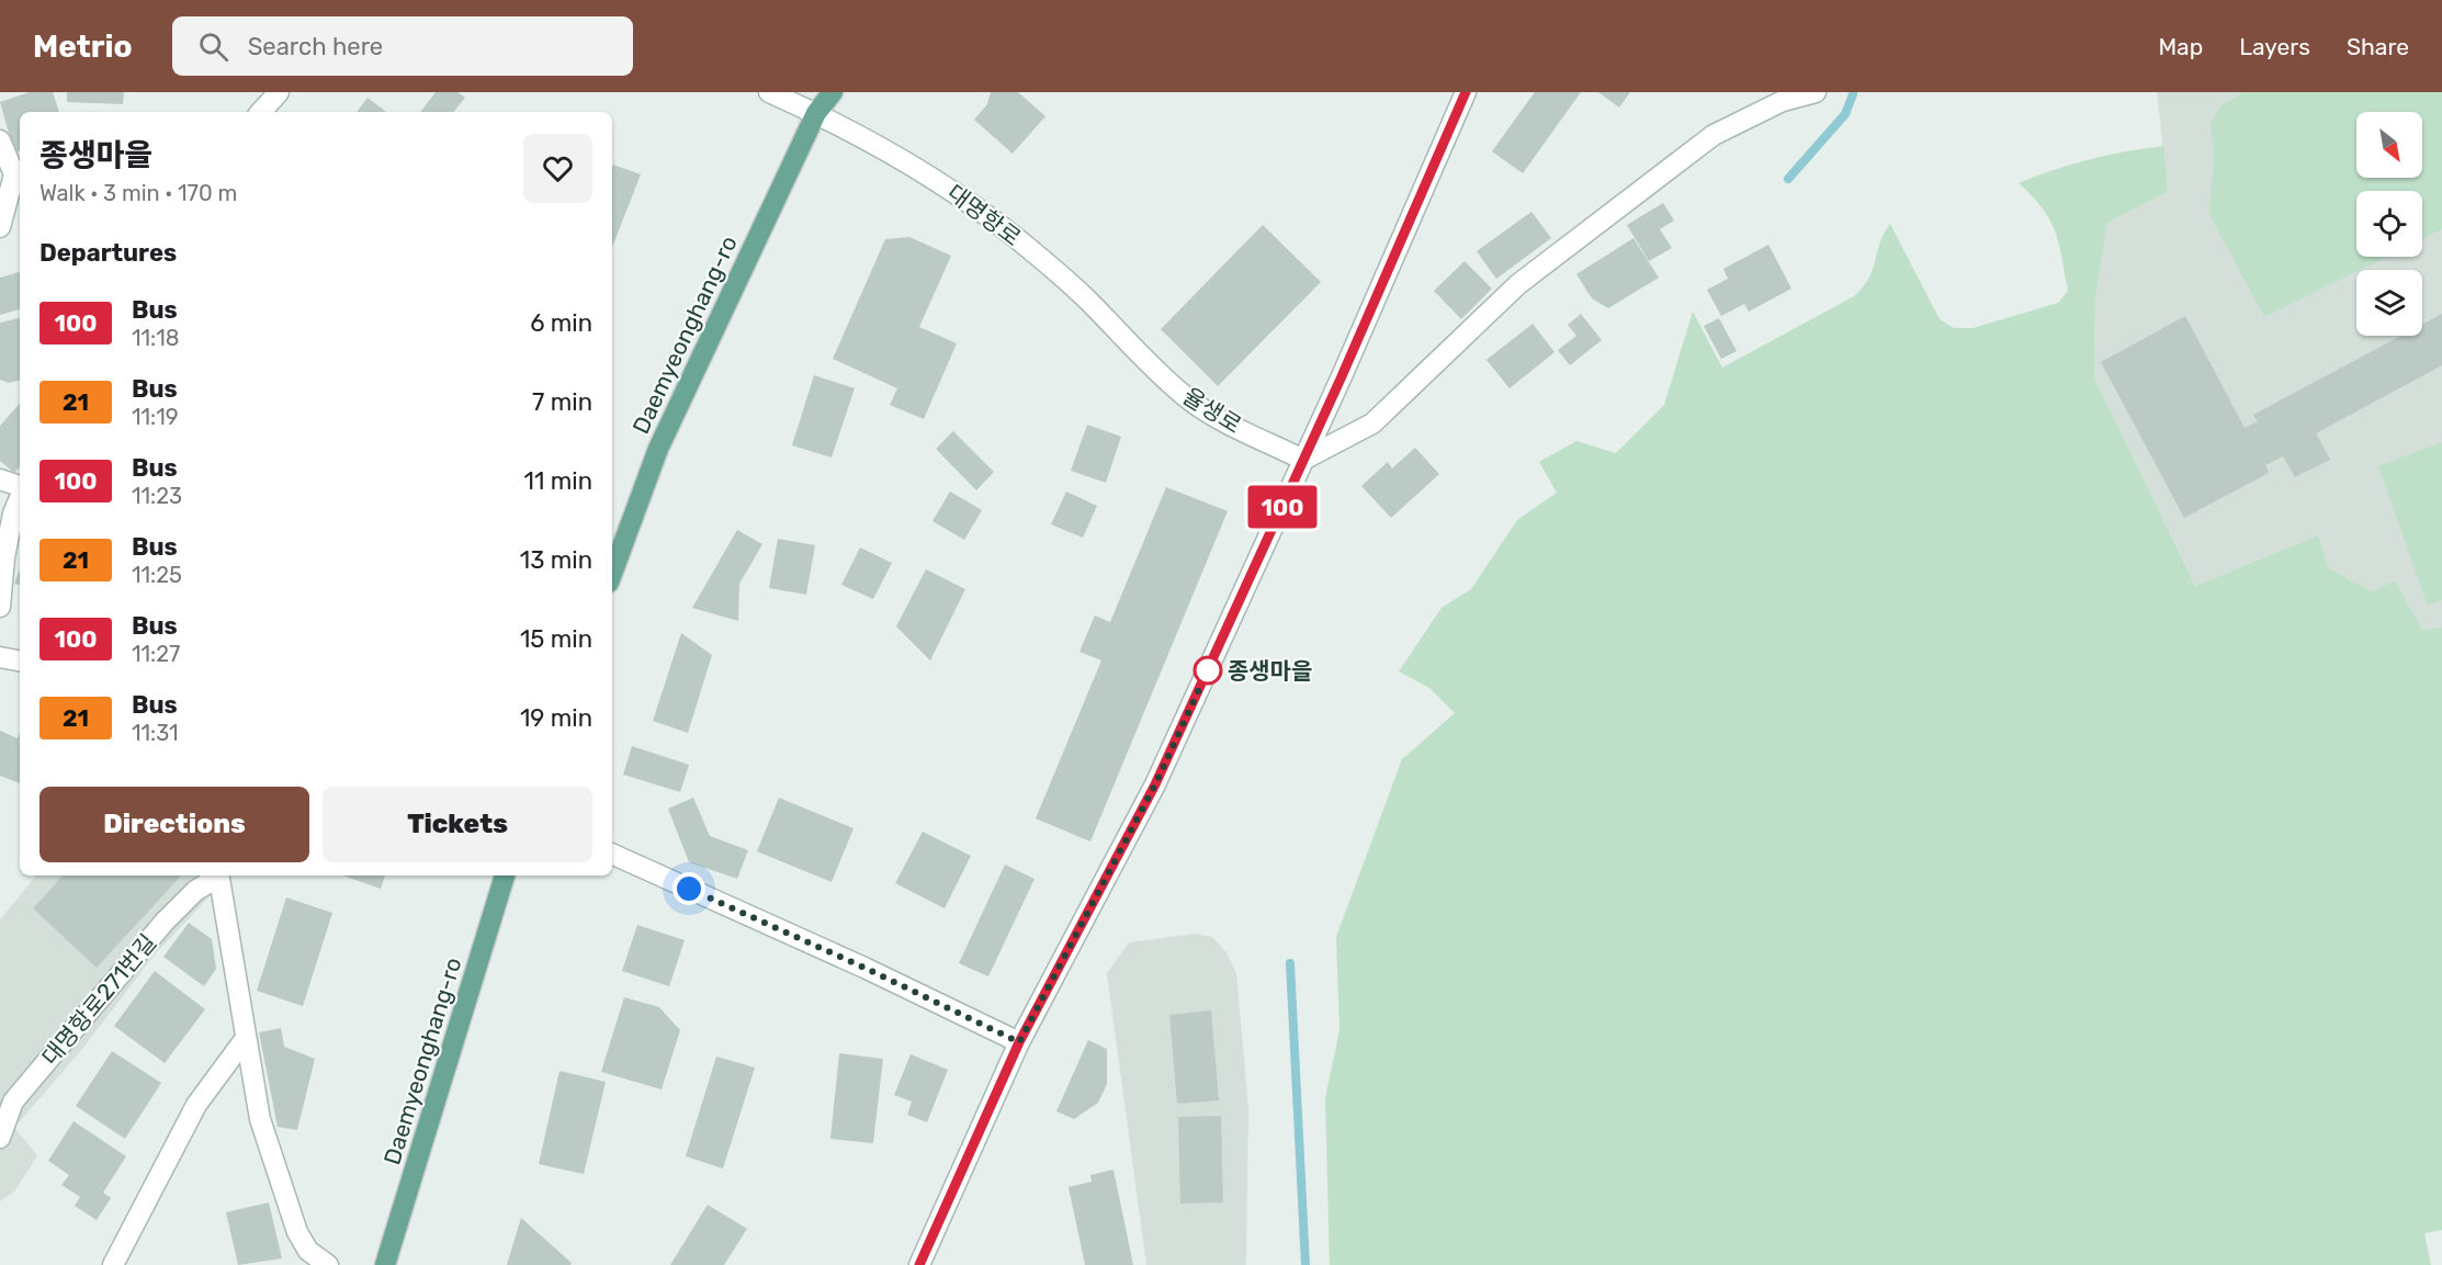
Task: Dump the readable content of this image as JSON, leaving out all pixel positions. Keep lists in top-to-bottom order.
{
  "streets": {
    "main road": ["Daemyeonghang-ro"],
    "street": ["대명항로", "율생로", "대명항로271번길"]
  },
  "crossings": [
    ["대명항로", "Daemyeonghang-ro"],
    ["대명항로", "율생로"]
  ],
  "places": ["종생마을"],
  "lines": ["bus line 100"],
  "north": "bottom right",
  "page": {
    "header": "Metrio",
    "search": "Search here",
    "nav": ["Map", "Layers", "Share"],
    "on_map": "100",
    "heading": [
      ["종생마을", "Walk · 3 min · 170 m"],
      "Departures"
    ],
    "list": [
      {
        "mark": "100",
        "name": "Bus",
        "note": "11:18",
        "value": "6 min"
      },
      {
        "mark": "21",
        "name": "Bus",
        "note": "11:19",
        "value": "7 min"
      },
      {
        "mark": "100",
        "name": "Bus",
        "note": "11:23",
        "value": "11 min"
      },
      {
        "mark": "21",
        "name": "Bus",
        "note": "11:25",
        "value": "13 min"
      },
      {
        "mark": "100",
        "name": "Bus",
        "note": "11:27",
        "value": "15 min"
      },
      {
        "mark": "21",
        "name": "Bus",
        "note": "11:31",
        "value": "19 min"
      }
    ],
    "buttons": ["Directions", "Tickets"]
  }
}
